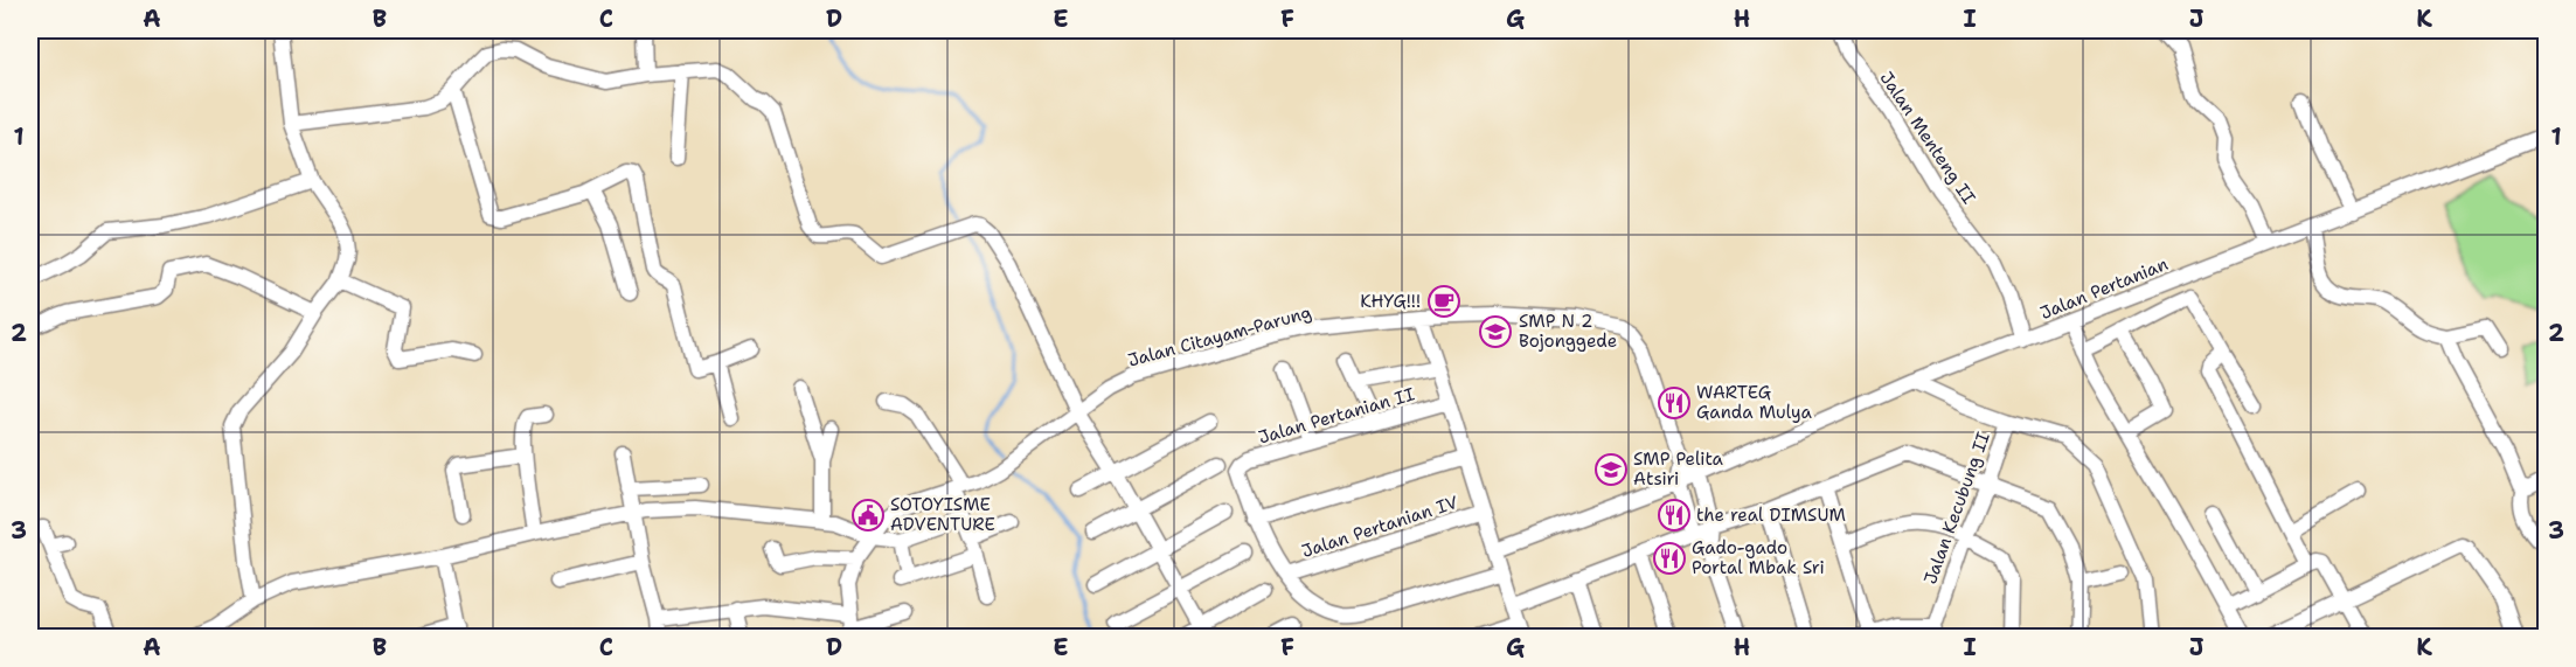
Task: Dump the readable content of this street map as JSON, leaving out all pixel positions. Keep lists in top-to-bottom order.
{
  "streets": {
    "street": [
      "Jalan Menteng II",
      "Jalan Pertanian",
      "Jalan Citayam-Parung",
      "Jalan Pertanian II",
      "Jalan Kecubung II",
      "Jalan Pertanian IV"
    ]
  },
  "crossings": [
    ["Jalan Menteng II", "Jalan Pertanian"],
    ["Jalan Pertanian", "Jalan Citayam-Parung"]
  ],
  "places": {
    "cafe": ["KHYG!!!"],
    "school or university": ["SMP N 2 Bojonggede", "SMP Pelita Atsiri"],
    "restaurant": ["WARTEG Ganda Mulya", "the real DIMSUM", "Gado-gado Portal Mbak Sri"],
    "public building": ["SOTOYISME ADVENTURE"]
  },
  "grid": {
    "columns": [
      "A",
      "B",
      "C",
      "D",
      "E",
      "F",
      "G",
      "H",
      "I",
      "J",
      "K"
    ],
    "rows": ["1", "2", "3"]
  }
}
